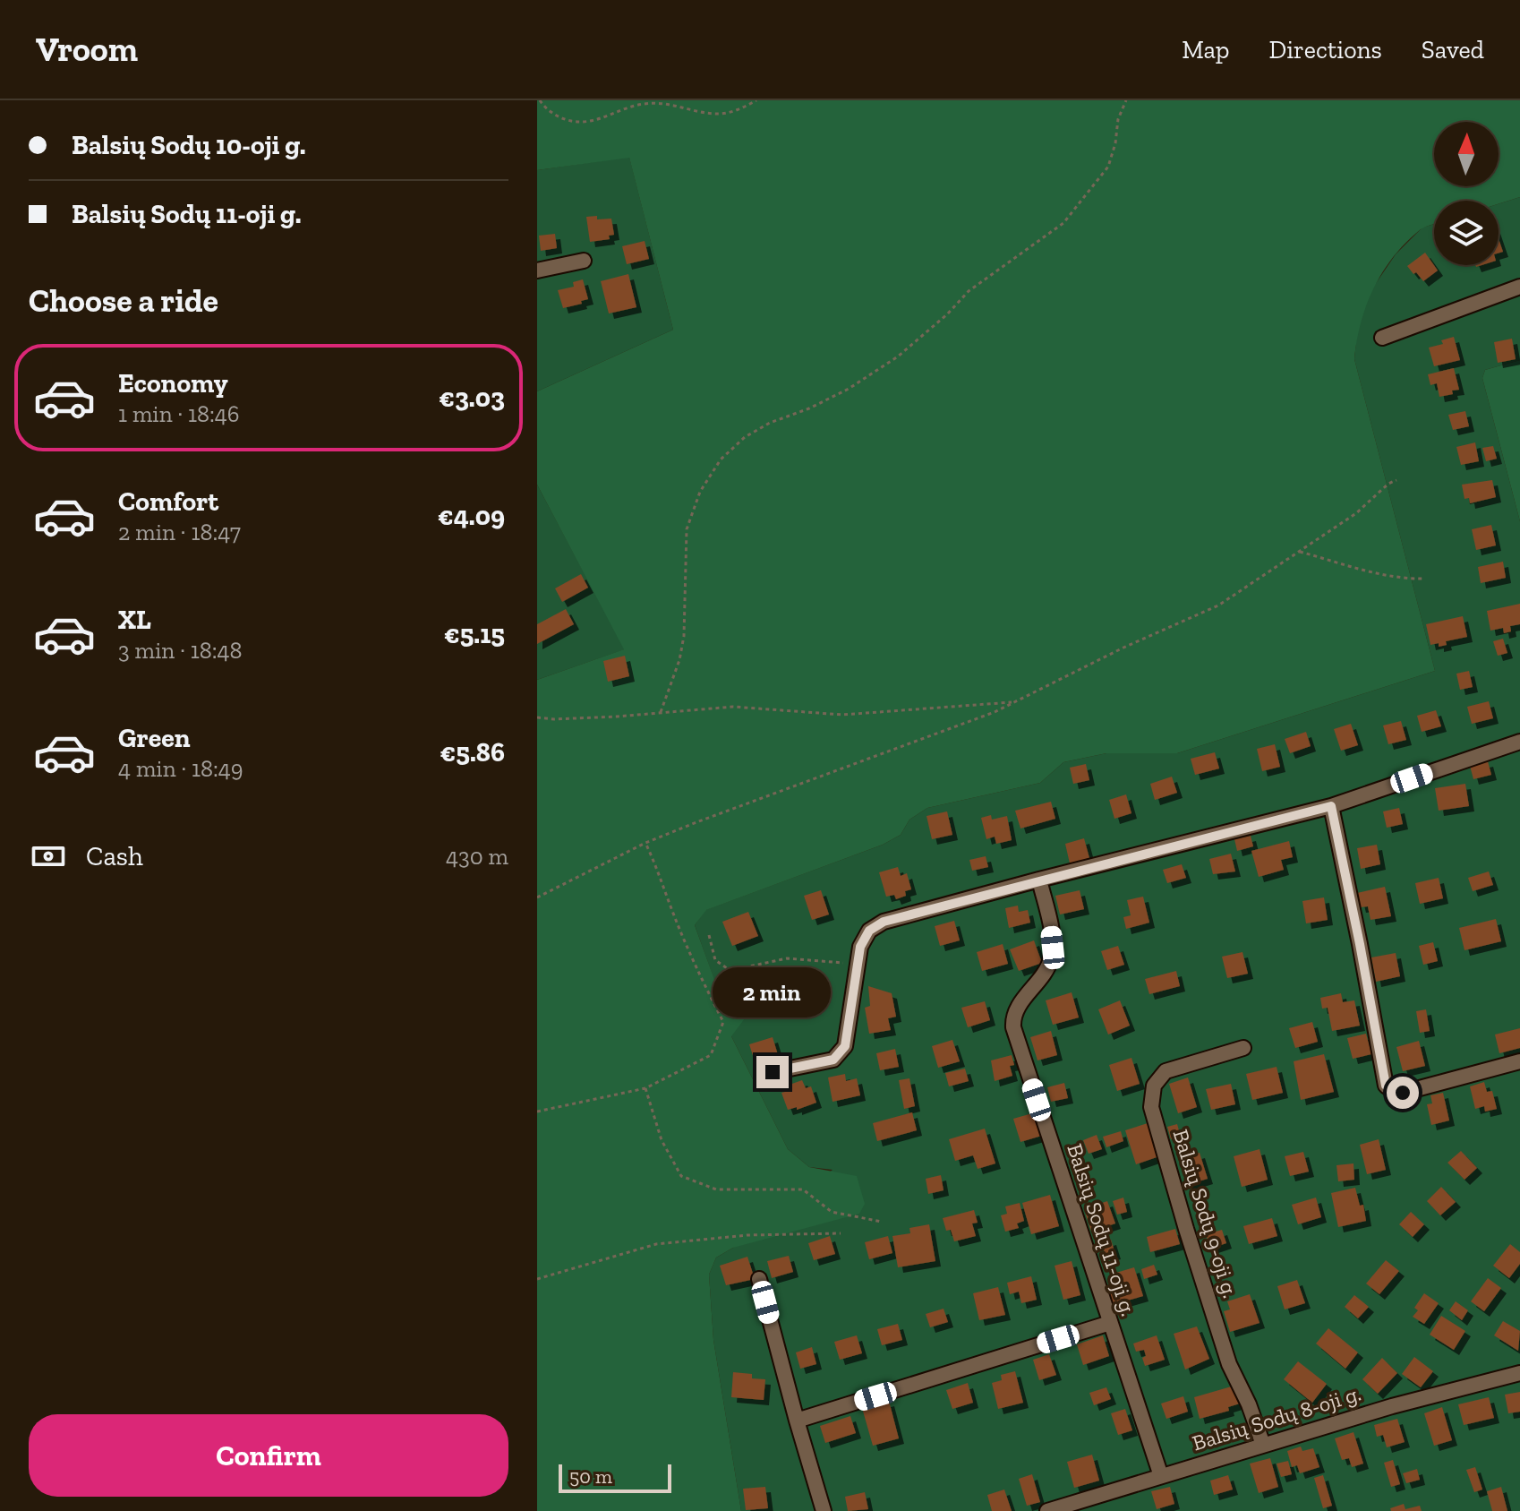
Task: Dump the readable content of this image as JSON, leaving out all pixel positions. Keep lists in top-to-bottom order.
{
  "streets": {
    "street": ["Balsių Sodų 9-oji g.", "Balsių Sodų 11-oji g.", "Balsių Sodų 8-oji g."]
  },
  "crossings": [
    ["Balsių Sodų 9-oji g.", "Balsių Sodų 8-oji g."],
    ["Balsių Sodų 11-oji g.", "Balsių Sodų 8-oji g."]
  ],
  "scale_bar": "50 m",
  "north": "top",
  "page": {
    "header": "Vroom",
    "nav": ["Map", "Directions", "Saved"],
    "banner": ["Balsių Sodų 10-oji g.", "Balsių Sodų 11-oji g."],
    "heading": "Choose a ride",
    "list": [
      {
        "name": "Economy",
        "note": "1 min · 18:46",
        "value": "€3.03"
      },
      {
        "name": "Comfort",
        "note": "2 min · 18:47",
        "value": "€4.09"
      },
      {
        "name": "XL",
        "note": "3 min · 18:48",
        "value": "€5.15"
      },
      {
        "name": "Green",
        "note": "4 min · 18:49",
        "value": "€5.86"
      }
    ],
    "pay": ["Cash", "430 m"],
    "bubble": "2 min",
    "buttons": "Confirm",
    "scale": "50 m"
  }
}
